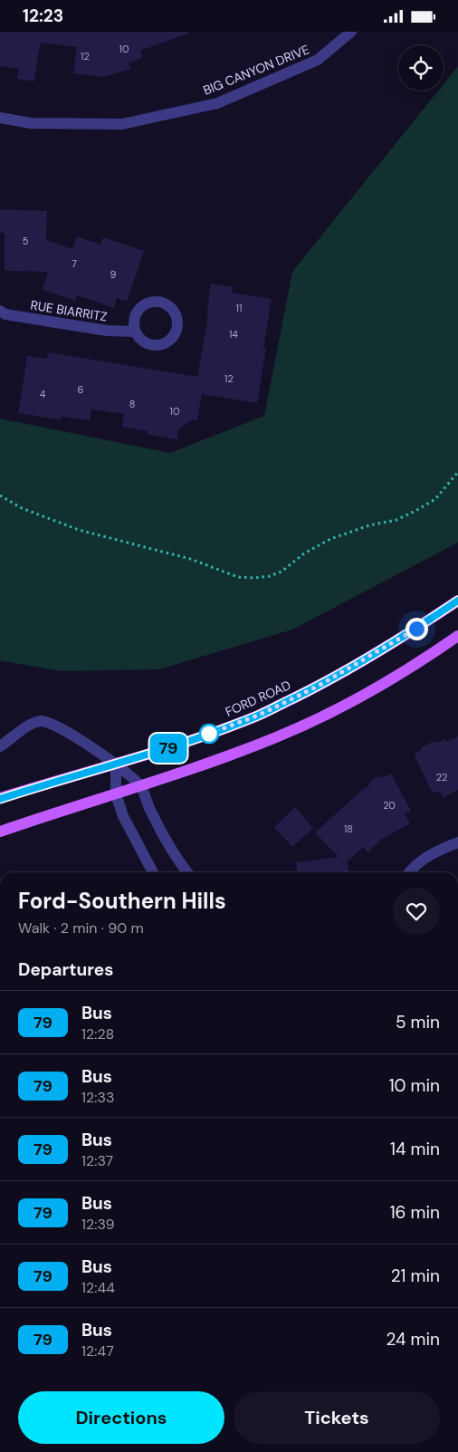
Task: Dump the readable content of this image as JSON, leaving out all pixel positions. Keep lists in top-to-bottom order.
{
  "streets": {
    "main road": ["FORD ROAD"],
    "street": ["BIG CANYON DRIVE", "RUE BIARRITZ"]
  },
  "lines": ["bus line 79"],
  "house_numbers": [
    "10",
    "12",
    "5",
    "7",
    "9",
    "11",
    "14",
    "12",
    "6",
    "4",
    "8",
    "10",
    "22",
    "20",
    "18"
  ],
  "page": {
    "status": "12:23",
    "on_map": "79",
    "heading": [
      ["Ford-Southern Hills", "Walk · 2 min · 90 m"],
      "Departures"
    ],
    "list": [
      {
        "mark": "79",
        "name": "Bus",
        "note": "12:28",
        "value": "5 min"
      },
      {
        "mark": "79",
        "name": "Bus",
        "note": "12:33",
        "value": "10 min"
      },
      {
        "mark": "79",
        "name": "Bus",
        "note": "12:37",
        "value": "14 min"
      },
      {
        "mark": "79",
        "name": "Bus",
        "note": "12:39",
        "value": "16 min"
      },
      {
        "mark": "79",
        "name": "Bus",
        "note": "12:44",
        "value": "21 min"
      },
      {
        "mark": "79",
        "name": "Bus",
        "note": "12:47",
        "value": "24 min"
      }
    ],
    "buttons": ["Directions", "Tickets"]
  }
}
